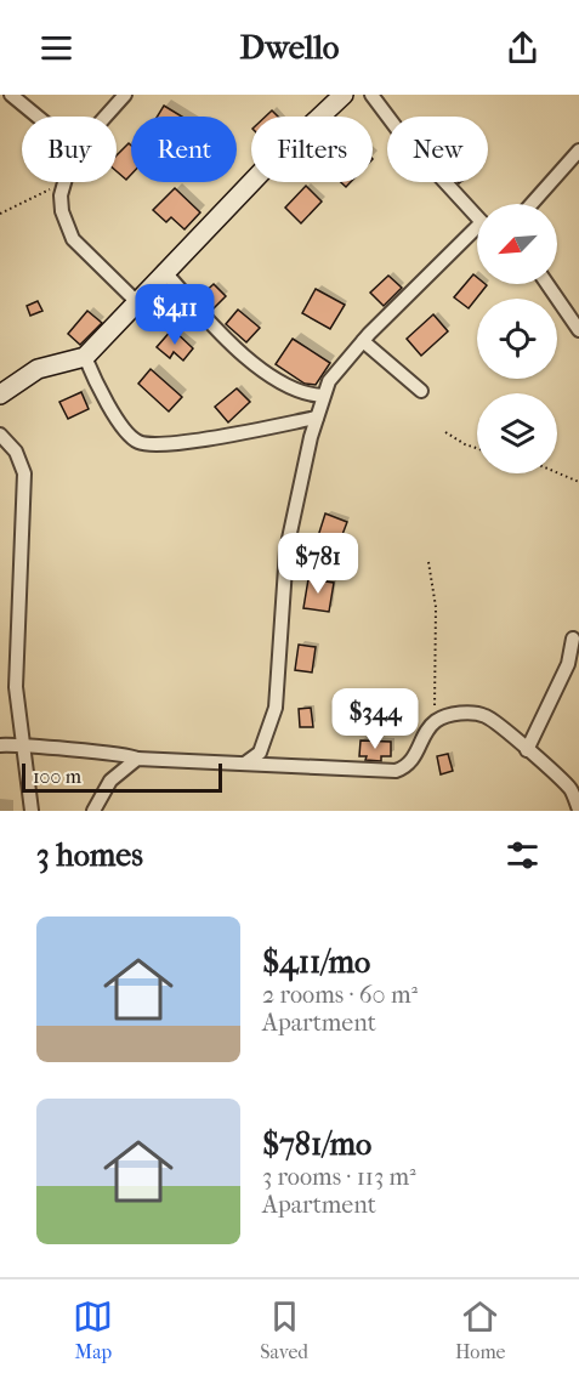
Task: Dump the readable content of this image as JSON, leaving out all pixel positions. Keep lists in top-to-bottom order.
{
  "scale_bar": "100 m",
  "north": "bottom left",
  "page": {
    "header": "Dwello",
    "chip": [
      "Buy",
      "Rent",
      "Filters",
      "New"
    ],
    "price": ["$411", "$781", "$344"],
    "scale": "100 m",
    "heading": "3 homes",
    "list": [
      {
        "name": "$411/mo",
        "note": "2 rooms · 60 m² · Apartment"
      },
      {
        "name": "$781/mo",
        "note": "3 rooms · 113 m² · Apartment"
      }
    ],
    "tabs": ["Map", "Saved", "Home"]
  }
}
